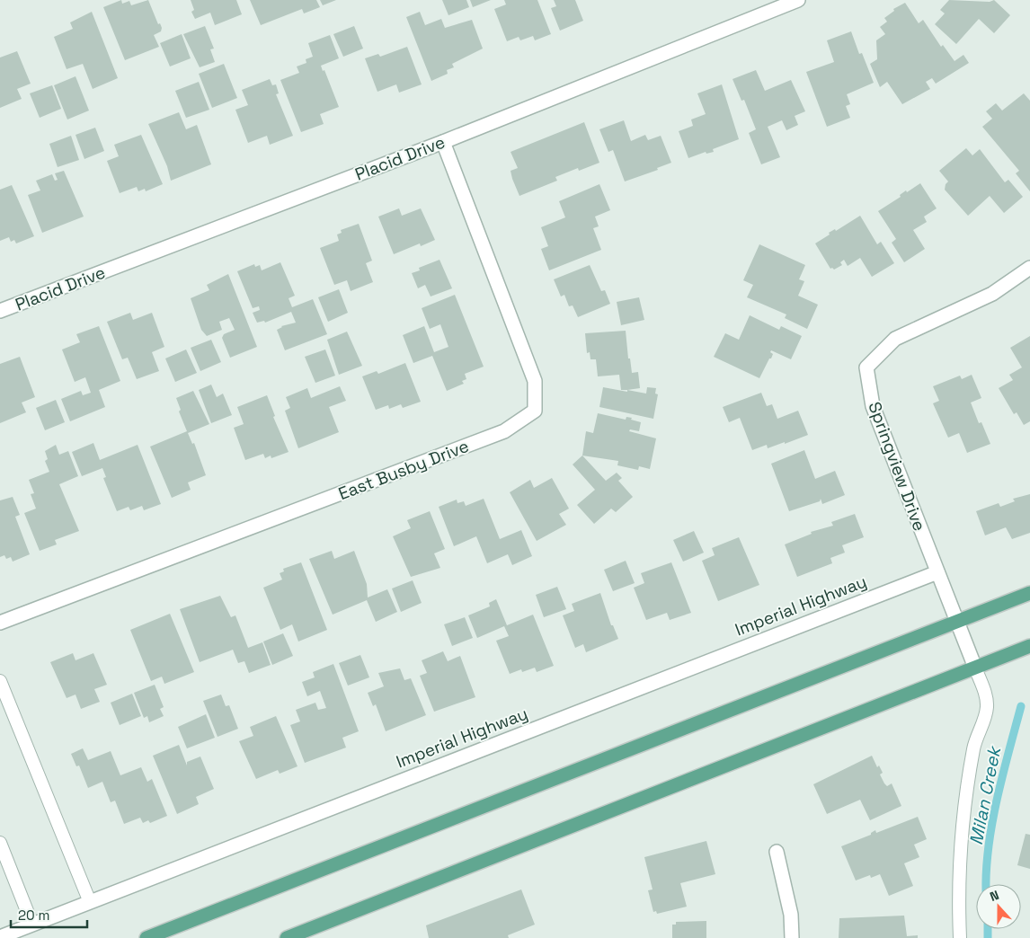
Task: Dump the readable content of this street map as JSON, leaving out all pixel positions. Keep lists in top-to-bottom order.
{
  "streets": {
    "street": [
      "Placid Drive",
      "Springview Drive",
      "East Busby Drive",
      "Imperial Highway"
    ]
  },
  "crossings": [
    ["Placid Drive", "East Busby Drive"],
    ["Springview Drive", "Imperial Highway"]
  ],
  "water": ["Milan Creek"],
  "scale_bar": "20 m",
  "north": "top"
}
